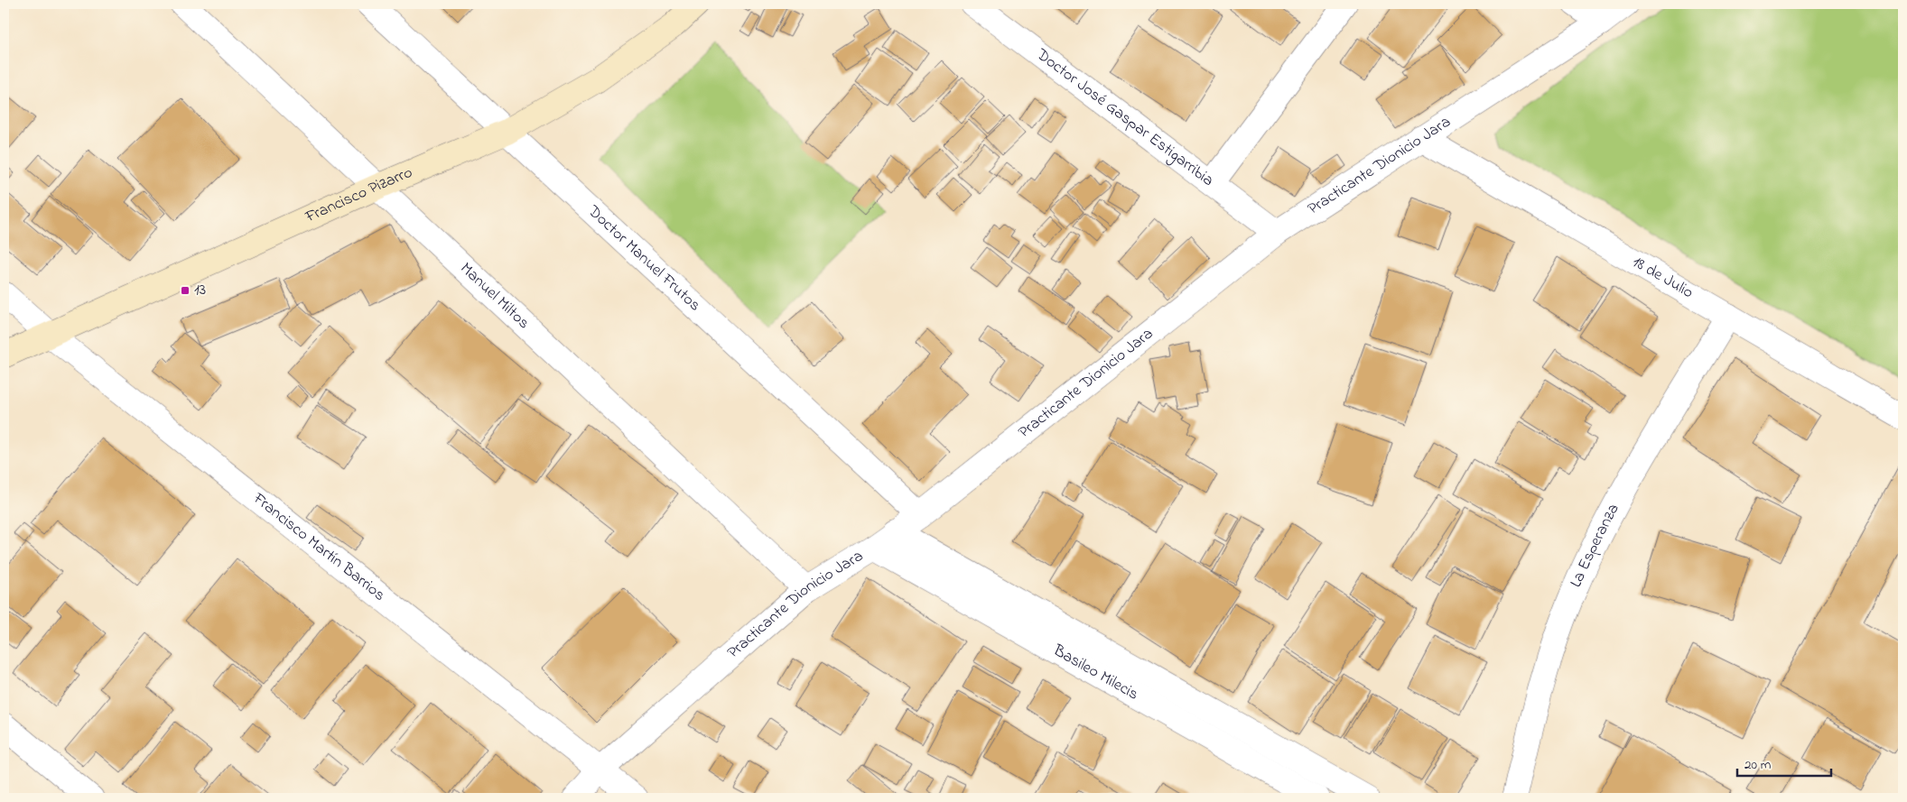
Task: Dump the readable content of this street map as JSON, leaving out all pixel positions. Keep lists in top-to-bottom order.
{
  "streets": {
    "street": [
      "Doctor José Gaspar Estigarribia",
      "Practicante Dionicio Jara",
      "Francisco Pizarro",
      "Doctor Manuel Frutos",
      "18 de Julio",
      "Manuel Miltos",
      "La Esperanza",
      "Francisco Martín Barrios",
      "Basileo Milecis"
    ]
  },
  "crossings": [
    ["Doctor José Gaspar Estigarribia", "Practicante Dionicio Jara"],
    ["Practicante Dionicio Jara", "Doctor Manuel Frutos"],
    ["Practicante Dionicio Jara", "18 de Julio"],
    ["Practicante Dionicio Jara", "Manuel Miltos"],
    ["Practicante Dionicio Jara", "Francisco Martín Barrios"],
    ["Practicante Dionicio Jara", "Basileo Milecis"],
    ["Francisco Pizarro", "Doctor Manuel Frutos"],
    ["Francisco Pizarro", "Manuel Miltos"],
    ["Francisco Pizarro", "Francisco Martín Barrios"],
    ["18 de Julio", "La Esperanza"]
  ],
  "places": {
    "transit": ["13"]
  },
  "scale_bar": "20 m"
}
